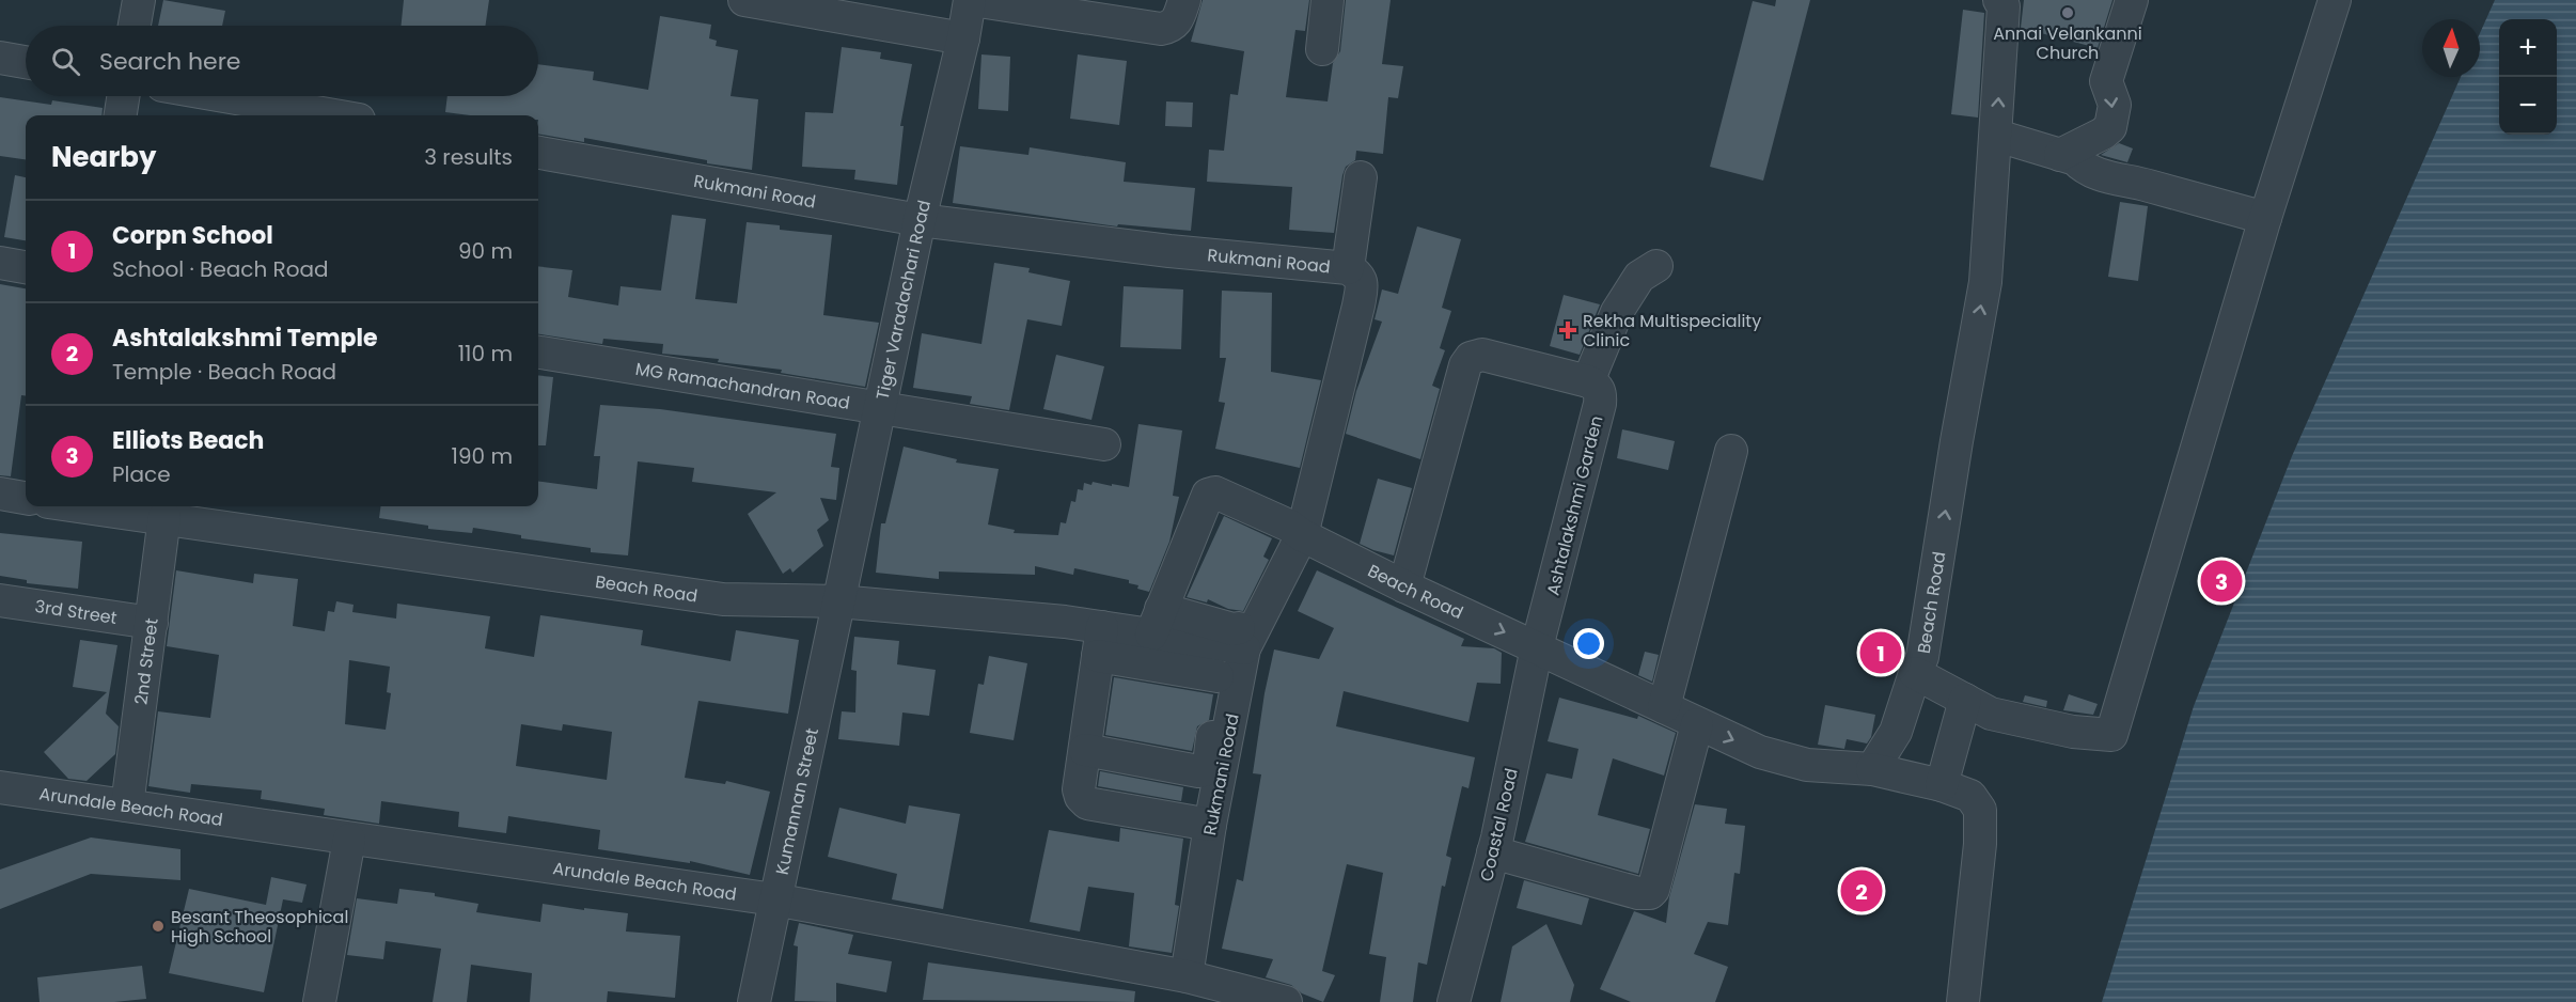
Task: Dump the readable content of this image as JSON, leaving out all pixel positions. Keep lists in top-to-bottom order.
{
  "streets": {
    "street": [
      "Rukmani Road",
      "Tiger Varadachari Road",
      "MG Ramachandran Road",
      "Ashtalakshmi Garden",
      "Beach Road",
      "3rd Street",
      "2nd Street",
      "Kumannan Street",
      "Arundale Beach Road",
      "Coastal Road"
    ]
  },
  "crossings": [
    ["Rukmani Road", "Tiger Varadachari Road"],
    ["Rukmani Road", "Beach Road"],
    ["Rukmani Road", "Arundale Beach Road"],
    ["Tiger Varadachari Road", "MG Ramachandran Road"],
    ["Tiger Varadachari Road", "Beach Road"],
    ["Tiger Varadachari Road", "Kumannan Street"],
    ["Ashtalakshmi Garden", "Beach Road"],
    ["Ashtalakshmi Garden", "Coastal Road"],
    ["Beach Road", "2nd Street"],
    ["Beach Road", "Kumannan Street"],
    ["Beach Road", "Coastal Road"],
    ["3rd Street", "2nd Street"],
    ["2nd Street", "Arundale Beach Road"],
    ["Kumannan Street", "Arundale Beach Road"]
  ],
  "places": {
    "other": ["Annai Velankanni Church", "Besant Theosophical High School"],
    "health": ["Rekha Multispeciality Clinic"]
  },
  "north": "top",
  "page": {
    "map_buttons": ["+", "−"],
    "search": "Search here",
    "heading": ["Nearby", "3 results"],
    "list": [
      {
        "mark": "1",
        "name": "Corpn School",
        "note": "School · Beach Road",
        "value": "90 m"
      },
      {
        "mark": "2",
        "name": "Ashtalakshmi Temple",
        "note": "Temple · Beach Road",
        "value": "110 m"
      },
      {
        "mark": "3",
        "name": "Elliots Beach",
        "note": "Place",
        "value": "190 m"
      }
    ],
    "pins": ["3", "1", "2"]
  }
}
